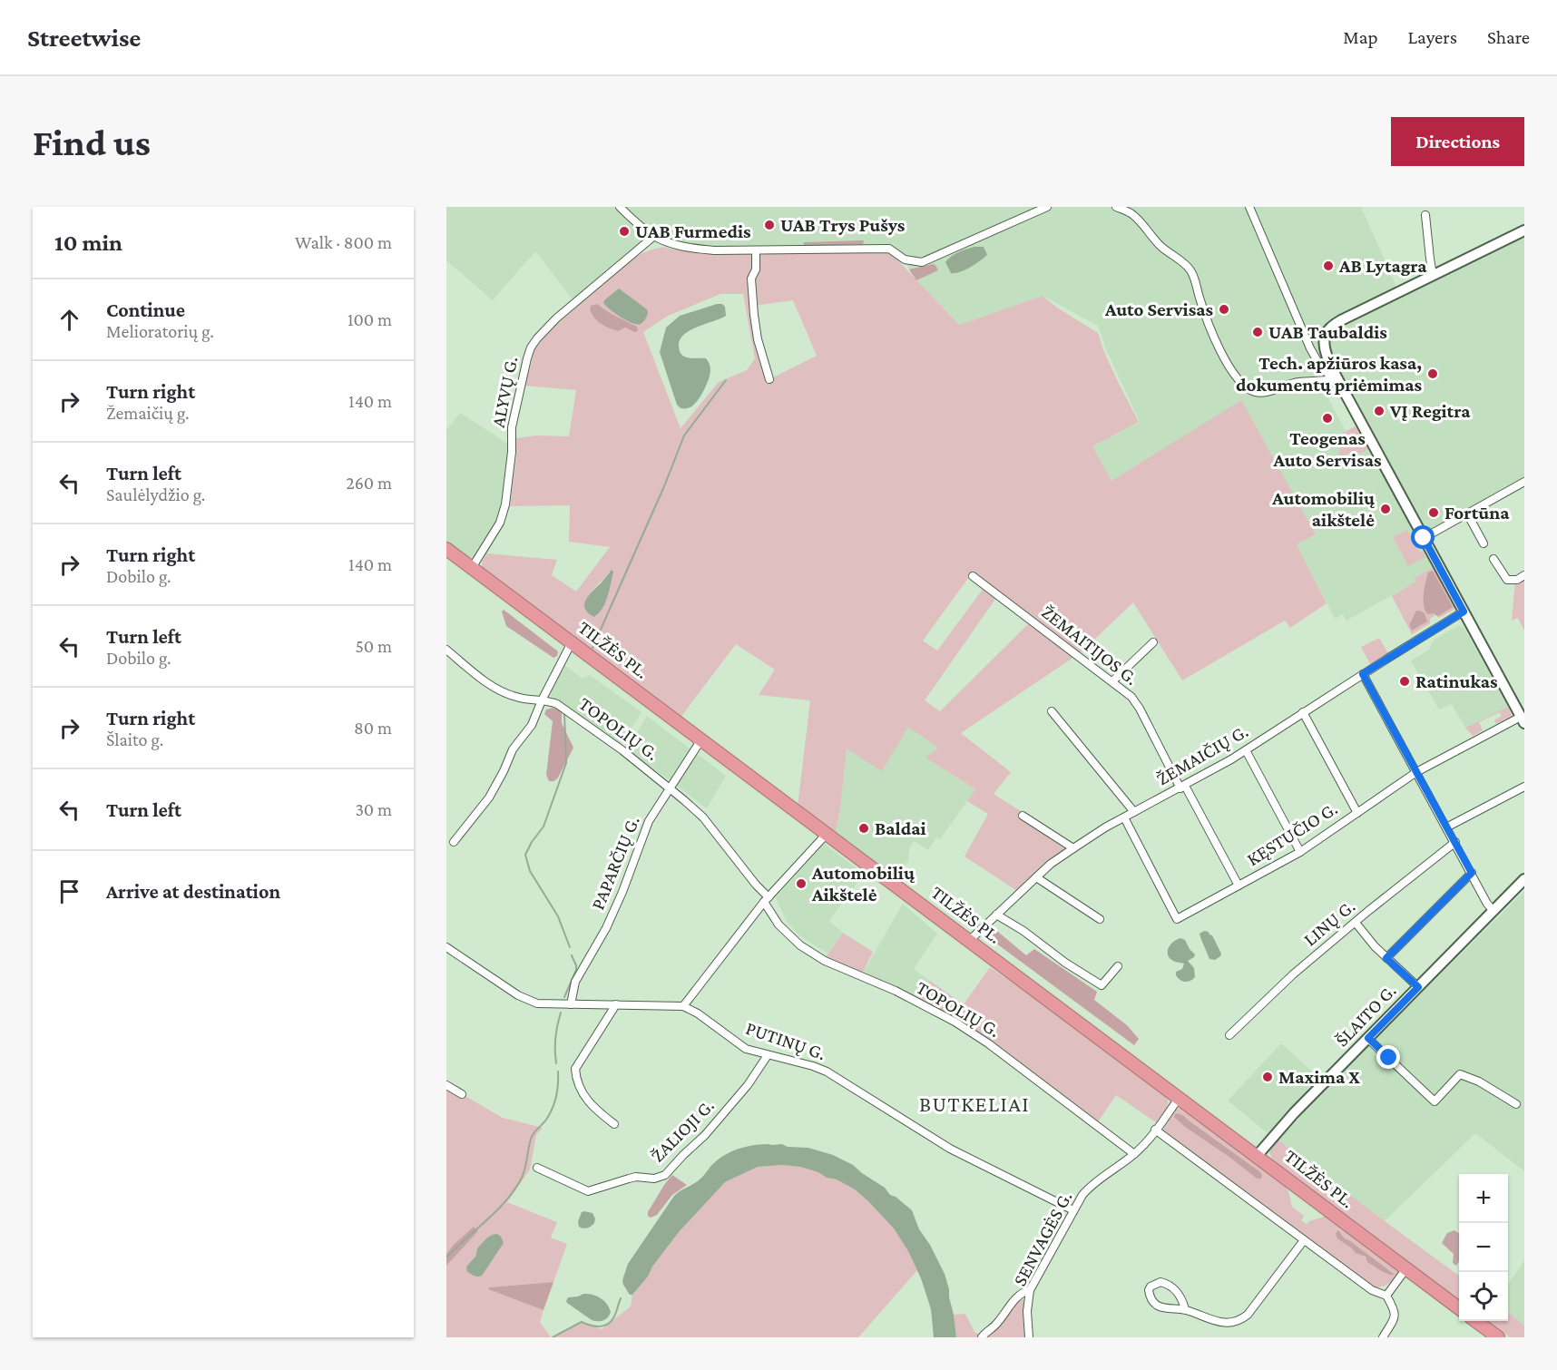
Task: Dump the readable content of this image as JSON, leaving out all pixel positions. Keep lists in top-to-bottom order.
{
  "streets": {
    "highway": ["TILŽĖS PL."],
    "main road": ["ŠLAITO G."],
    "street": [
      "ALYVŲ G.",
      "ŽEMAITIJOS G.",
      "TOPOLIŲ G.",
      "ŽEMAIČIŲ G.",
      "KĘSTUČIO G.",
      "PAPARČIŲ G.",
      "LINŲ G.",
      "PUTINŲ G.",
      "ŽALIOJI G.",
      "SENVAGĖS G."
    ]
  },
  "crossings": [
    ["ALYVŲ G.", "TILŽĖS PL."],
    ["ŽEMAITIJOS G.", "ŽEMAIČIŲ G."],
    ["ŽEMAITIJOS G.", "KĘSTUČIO G."],
    ["TILŽĖS PL.", "ŽEMAIČIŲ G."],
    ["TILŽĖS PL.", "PAPARČIŲ G."],
    ["TILŽĖS PL.", "ŠLAITO G."],
    ["TILŽĖS PL.", "SENVAGĖS G."],
    ["TOPOLIŲ G.", "PAPARČIŲ G."],
    ["TOPOLIŲ G.", "SENVAGĖS G."],
    ["ŽEMAIČIŲ G.", "KĘSTUČIO G."],
    ["PAPARČIŲ G.", "PUTINŲ G."],
    ["PUTINŲ G.", "ŽALIOJI G."],
    ["PUTINŲ G.", "SENVAGĖS G."]
  ],
  "districts": ["BUTKELIAI"],
  "places": [
    "UAB Trys Pušys",
    "UAB Furmedis",
    "AB Lytagra",
    "Auto Servisas",
    "UAB Taubaldis",
    "Tech. apžiūros kasa, dokumentų priėmimas",
    "VĮ Regitra",
    "Teogenas Auto Servisas",
    "Automobilių aikštelė",
    "Fortūna",
    "Ratinukas",
    "Baldai",
    "Automobilių Aikštelė",
    "Maxima X"
  ],
  "page": {
    "header": "Streetwise",
    "nav": ["Map", "Layers", "Share"],
    "buttons": "Directions",
    "title": "Find us",
    "heading": ["10 min", "Walk · 800 m"],
    "list": [
      ["Continue", "Melioratorių g.", "100 m"],
      ["Turn right", "Žemaičių g.", "140 m"],
      ["Turn left", "Saulėlydžio g.", "260 m"],
      ["Turn right", "Dobilo g.", "140 m"],
      ["Turn left", "Dobilo g.", "50 m"],
      ["Turn right", "Šlaito g.", "80 m"],
      ["Turn left", "30 m"],
      "Arrive at destination"
    ],
    "map_buttons": ["+", "−"]
  }
}
